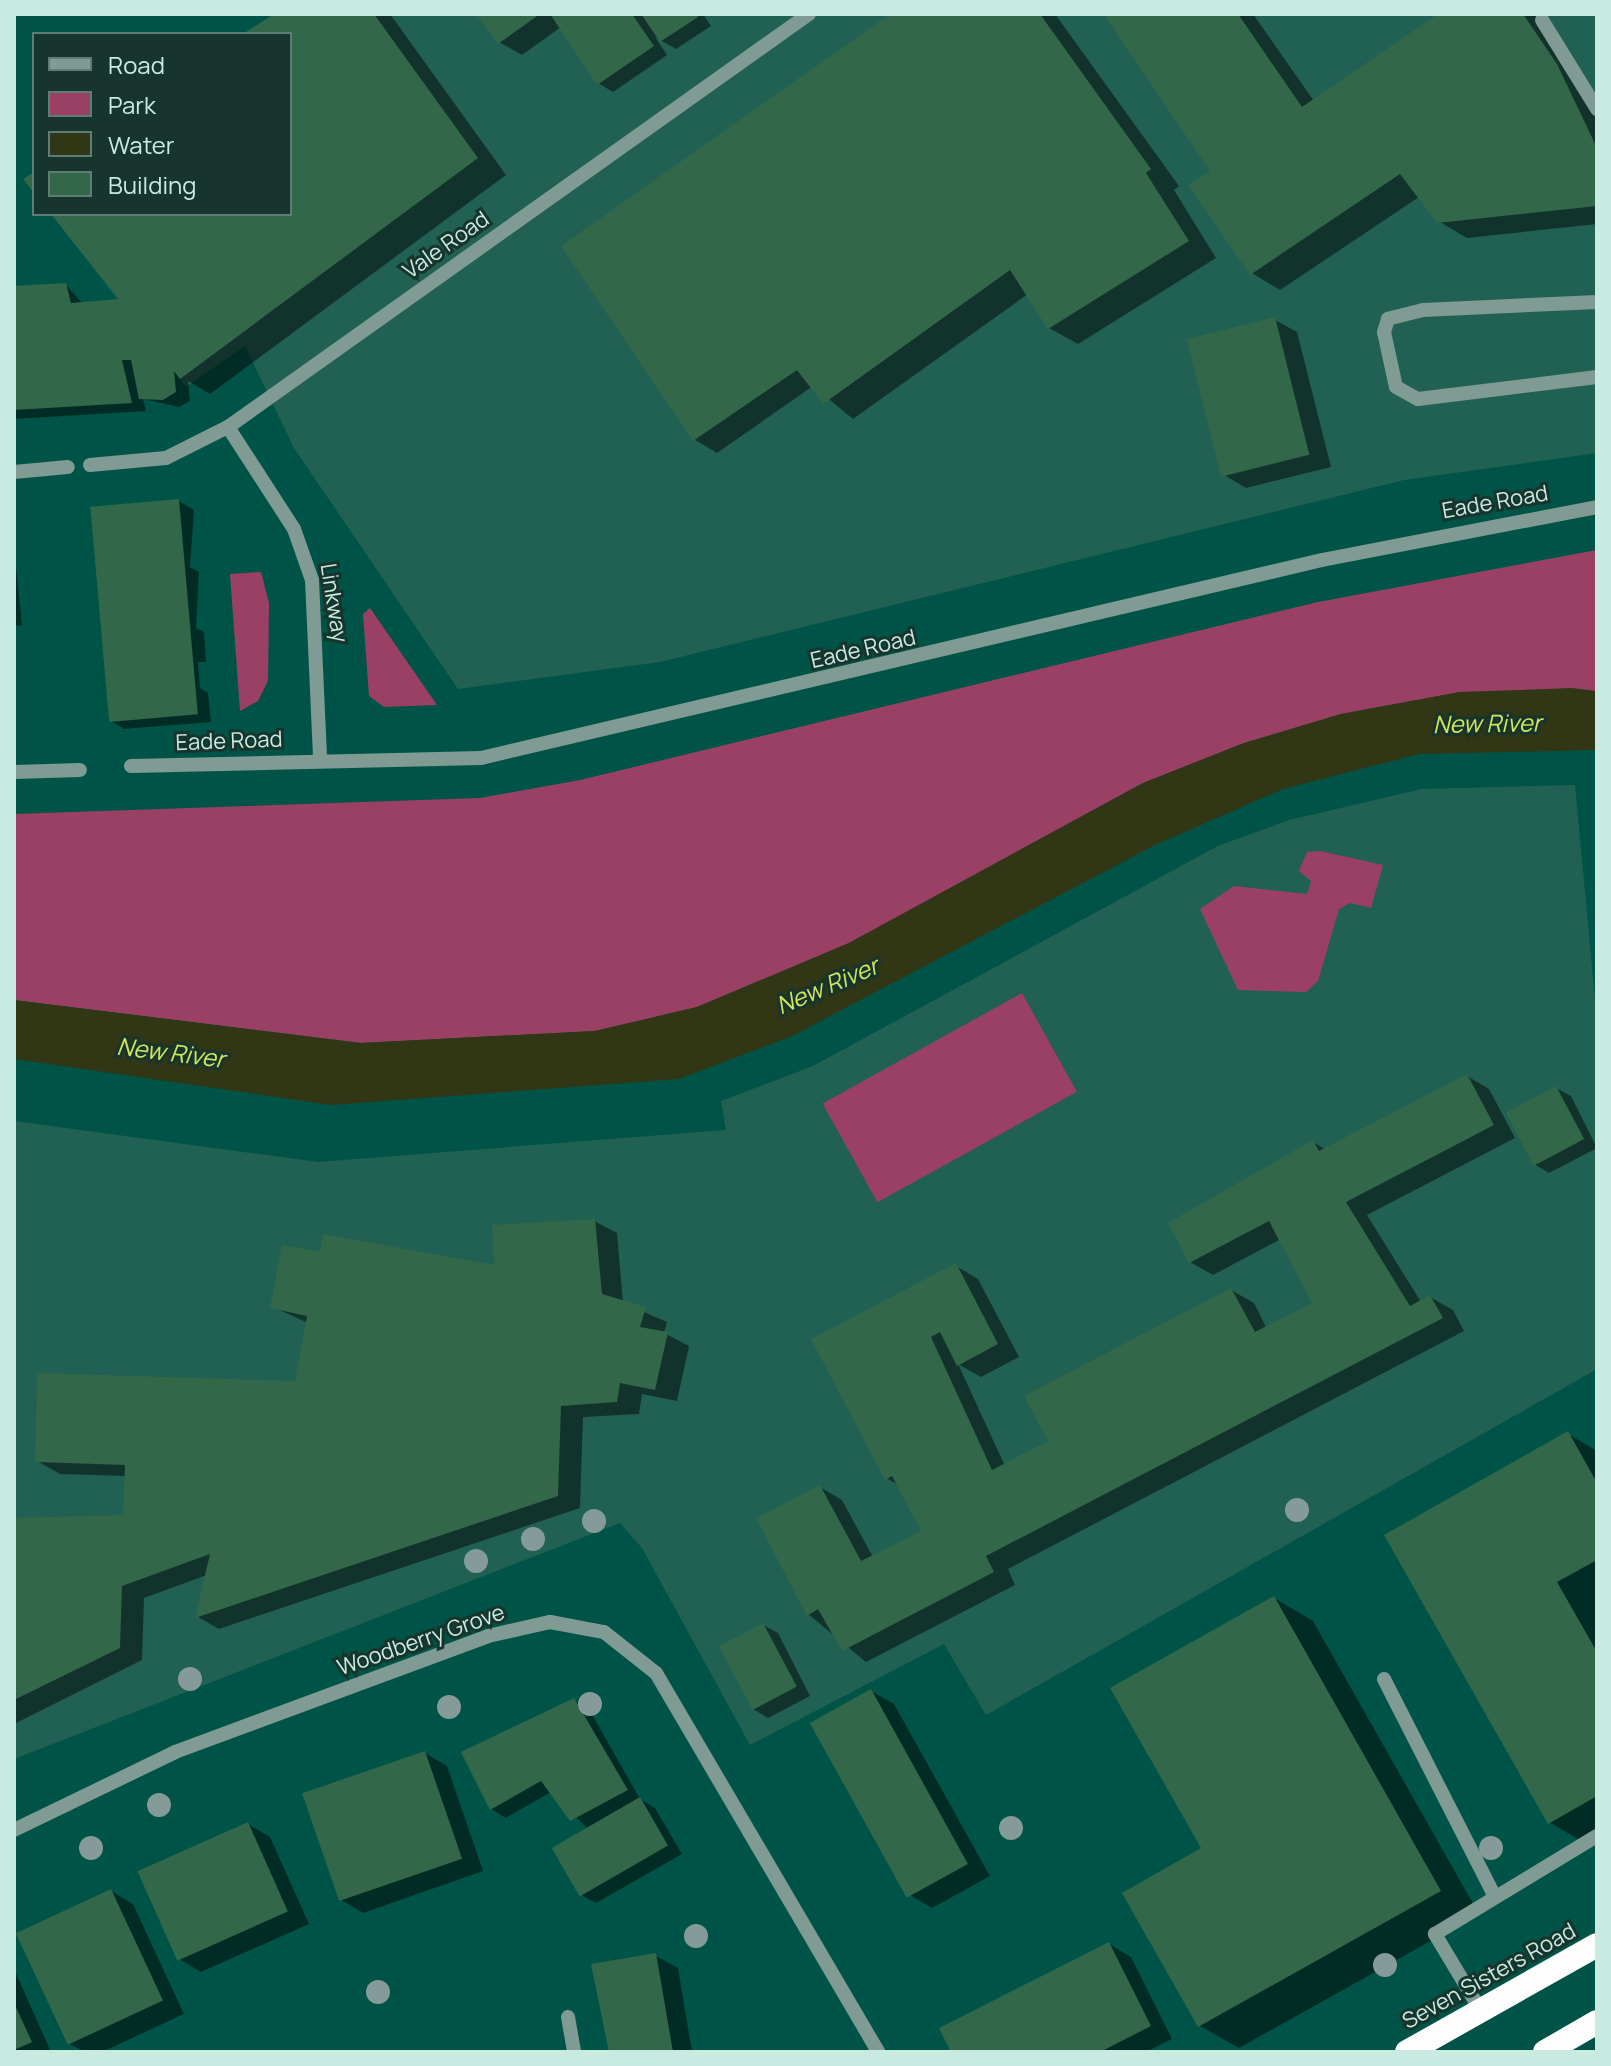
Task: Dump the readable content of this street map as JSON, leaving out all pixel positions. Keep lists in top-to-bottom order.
{
  "streets": {
    "highway": ["Seven Sisters Road"],
    "street": [
      "Vale Road",
      "Eade Road",
      "Linkway",
      "Woodberry Grove"
    ]
  },
  "crossings": [
    ["Vale Road", "Linkway"],
    ["Eade Road", "Linkway"]
  ],
  "water": ["New River"],
  "legend": [
    "Road",
    "Park",
    "Water",
    "Building"
  ]
}
